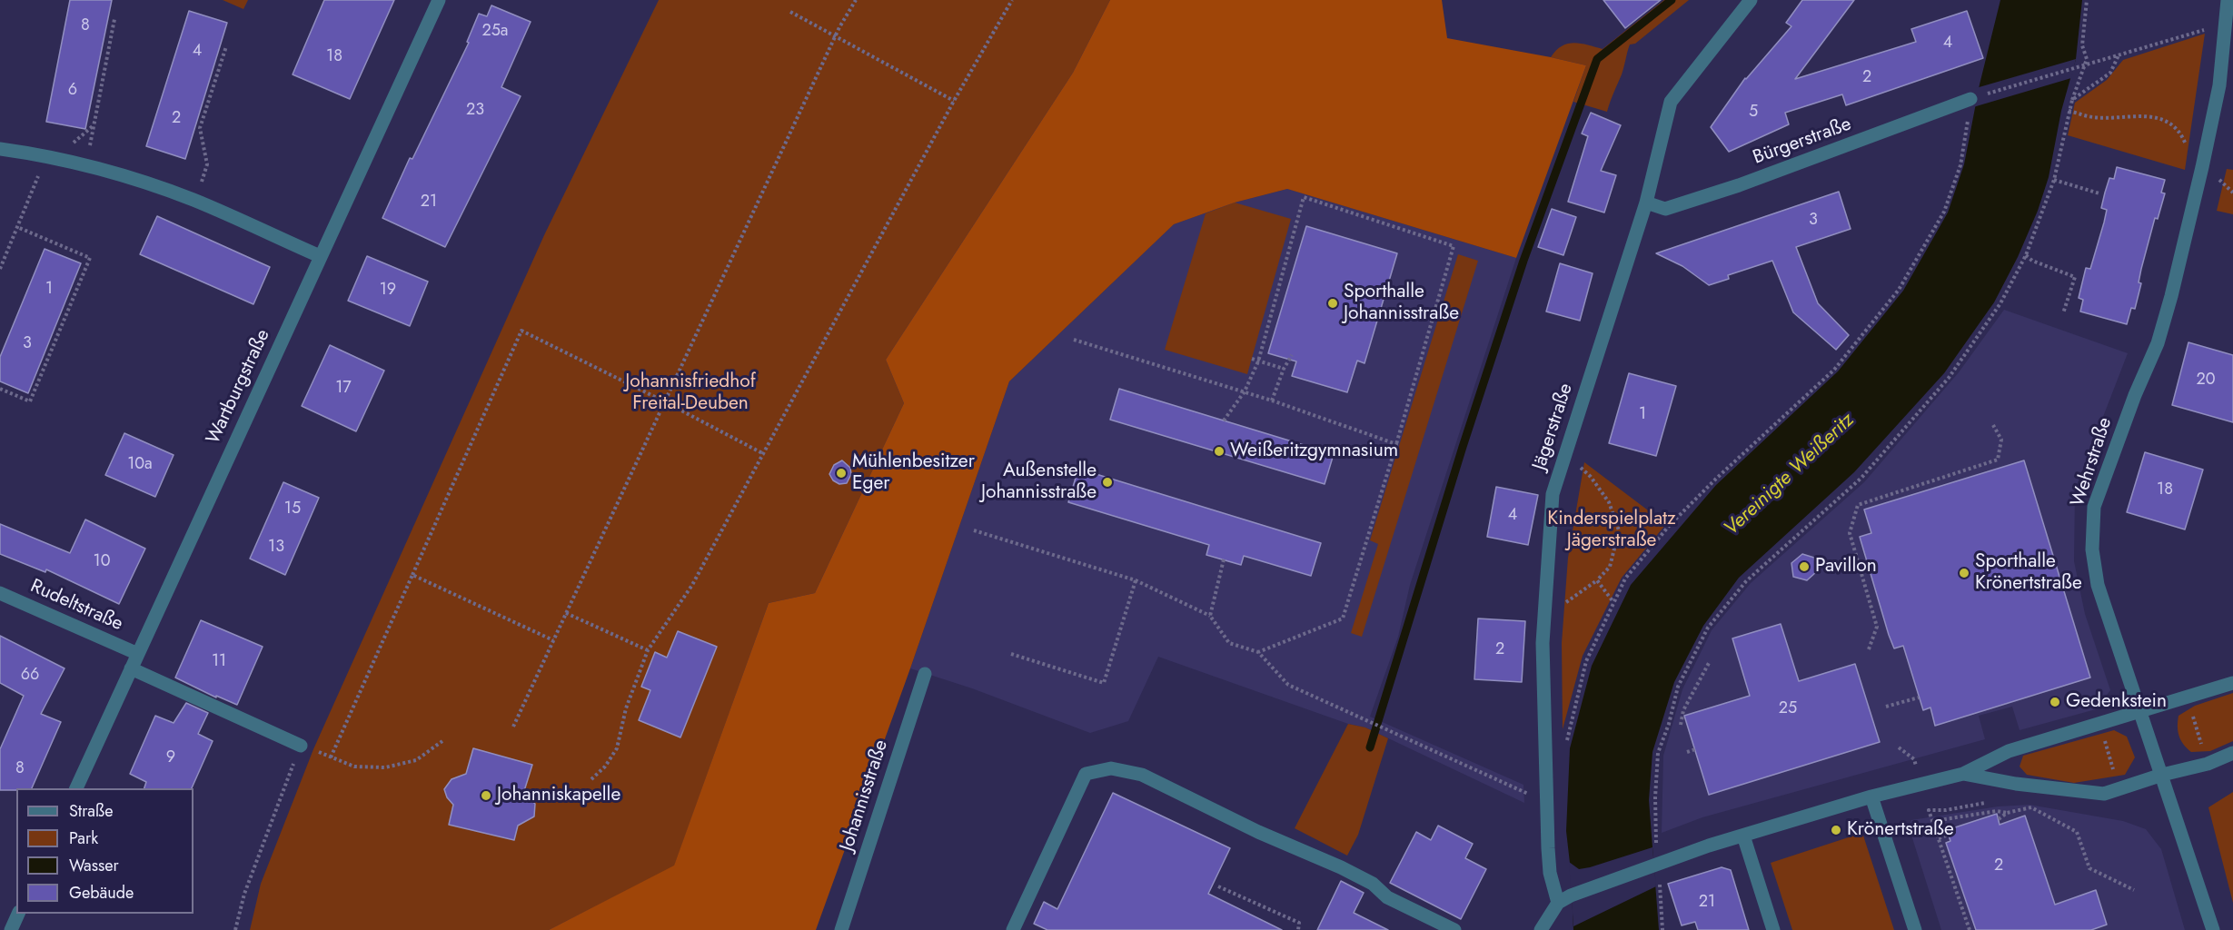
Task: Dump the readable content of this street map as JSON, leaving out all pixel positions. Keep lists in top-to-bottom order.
{
  "streets": {
    "street": [
      "Bürgerstraße",
      "Wartburgstraße",
      "Jägerstraße",
      "Wehrstraße",
      "Rudeltstraße",
      "Johannisstraße"
    ]
  },
  "crossings": [
    ["Bürgerstraße", "Jägerstraße"],
    ["Wartburgstraße", "Rudeltstraße"]
  ],
  "water": ["Vereinigte Weißeritz"],
  "parks": ["Johannisfriedhof Freital-Deuben", "Kinderspielplatz Jägerstraße"],
  "places": [
    "Sporthalle Johannisstraße",
    "Weißeritzgymnasium",
    "Mühlenbesitzer Eger",
    "Außenstelle Johannisstraße",
    "Pavillon",
    "Sporthalle Krönertstraße",
    "Gedenkstein",
    "Johanniskapelle",
    "Krönertstraße"
  ],
  "house_numbers": [
    "8",
    "25a",
    "4",
    "4",
    "18",
    "2",
    "6",
    "23",
    "5",
    "2",
    "21",
    "3",
    "1",
    "19",
    "3",
    "20",
    "17",
    "1",
    "10a",
    "18",
    "15",
    "4",
    "13",
    "10",
    "2",
    "11",
    "66",
    "25",
    "9",
    "8",
    "2",
    "21"
  ],
  "legend": [
    "Straße",
    "Park",
    "Wasser",
    "Gebäude"
  ]
}
